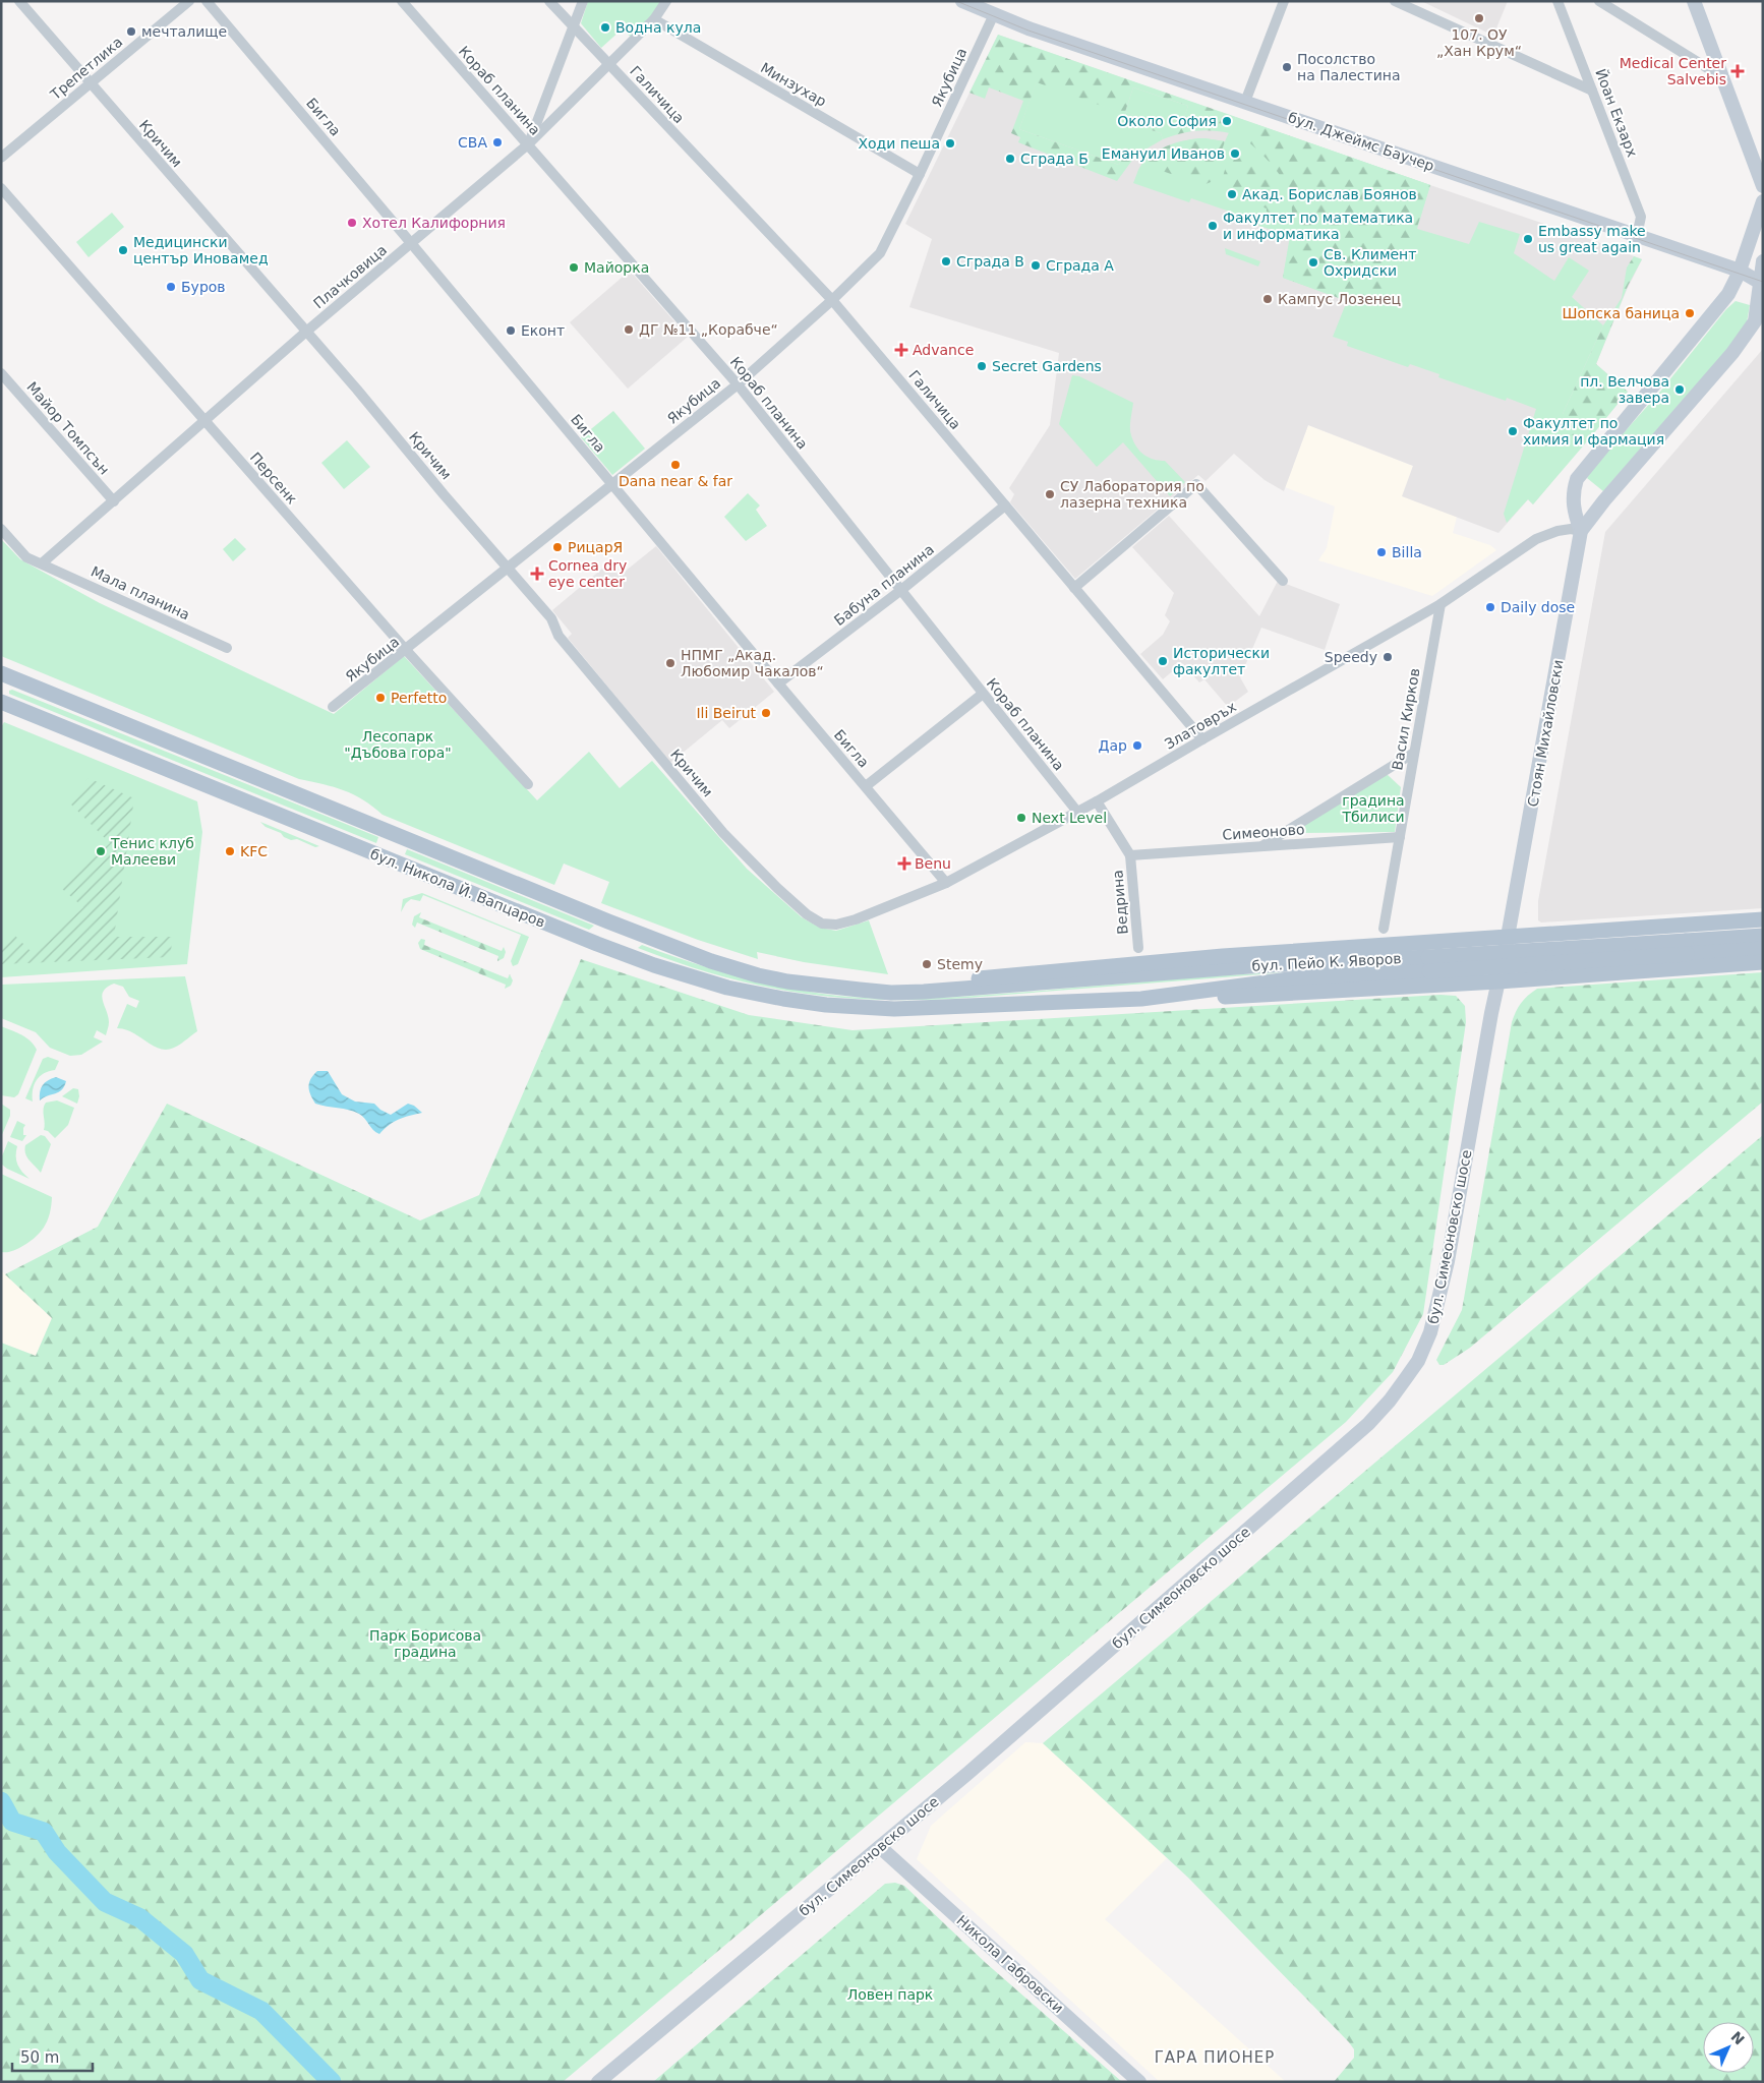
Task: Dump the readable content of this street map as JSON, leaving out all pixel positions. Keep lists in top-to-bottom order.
{
  "streets": {
    "main road": ["бул. Никола Й. Вапцаров", "бул. Пейо К. Яворов"],
    "street": [
      "Трепетлика",
      "Якубица",
      "Минзухар",
      "Кораб планина",
      "Галичица",
      "Йоан Екзарх",
      "Бигла",
      "бул. Джеймс Баучер",
      "Кричим",
      "Плачковица",
      "Майор Томпсън",
      "Персенк",
      "Бабуна планина",
      "Мала планина",
      "Васил Кирков",
      "Златовръх",
      "Стоян Михайловски",
      "Симеоново",
      "Ведрина",
      "бул. Симеоновско шосе",
      "Никола Габровски"
    ]
  },
  "crossings": [
    ["Трепетлика", "Кричим"],
    ["Якубица", "Минзухар"],
    ["Якубица", "Кораб планина"],
    ["Якубица", "Галичица"],
    ["Якубица", "Бигла"],
    ["Якубица", "бул. Джеймс Баучер"],
    ["Якубица", "Кричим"],
    ["Якубица", "Персенк"],
    ["Минзухар", "Плачковица"],
    ["Кораб планина", "Плачковица"],
    ["Кораб планина", "Бабуна планина"],
    ["Кораб планина", "Златовръх"],
    ["Галичица", "Плачковица"],
    ["Галичица", "Бабуна планина"],
    ["Галичица", "Златовръх"],
    ["Йоан Екзарх", "бул. Джеймс Баучер"],
    ["Бигла", "Плачковица"],
    ["Бигла", "Бабуна планина"],
    ["Бигла", "Златовръх"],
    ["Кричим", "Плачковица"],
    ["Кричим", "Златовръх"],
    ["Плачковица", "Майор Томпсън"],
    ["Плачковица", "Персенк"],
    ["Плачковица", "Мала планина"],
    ["Васил Кирков", "Златовръх"],
    ["Васил Кирков", "Симеоново"],
    ["Златовръх", "Стоян Михайловски"],
    ["Златовръх", "Ведрина"],
    ["Стоян Михайловски", "бул. Симеоновско шосе"],
    ["Симеоново", "Ведрина"],
    ["бул. Никола Й. Вапцаров", "бул. Пейо К. Яворов"],
    ["бул. Симеоновско шосе", "Никола Габровски"]
  ],
  "districts": ["ГАРА ПИОНЕР"],
  "parks": [
    "Лесопарк \"Дъбова гора\"",
    "градина Тбилиси",
    "Парк Борисова градина",
    "Ловен парк"
  ],
  "places": {
    "other": [
      "107. ОУ „Хан Крум“",
      "Водна кула",
      "мечталище",
      "Посолство на Палестина",
      "Около София",
      "CBA",
      "Ходи пеша",
      "Емануил Иванов",
      "Сграда Б",
      "Акад. Борислав Боянов",
      "Хотел Калифорния",
      "Факултет по математика и информатика",
      "Embassy make us great again",
      "Медицински център Иновамед",
      "Сграда В",
      "Св. Климент Охридски",
      "Сграда А",
      "Майорка",
      "Буров",
      "Кампус Лозенец",
      "Шопска баница",
      "ДГ №11 „Корабче“",
      "Еконт",
      "Secret Gardens",
      "пл. Велчова завера",
      "Факултет по химия и фармация",
      "Dana near & far",
      "СУ Лаборатория по лазерна техника",
      "РицарЯ",
      "Billa",
      "Daily dose",
      "Speedy",
      "Исторически факултет",
      "НПМГ „Акад. Любомир Чакалов“",
      "Perfetto",
      "Ili Beirut",
      "Дар",
      "Next Level",
      "Тенис клуб Малееви",
      "KFC",
      "Stemy"
    ],
    "health": [
      "Medical Center Salvebis",
      "Advance",
      "Cornea dry eye center",
      "Benu"
    ]
  },
  "scale_bar": "50 m",
  "north": "top right"
}
